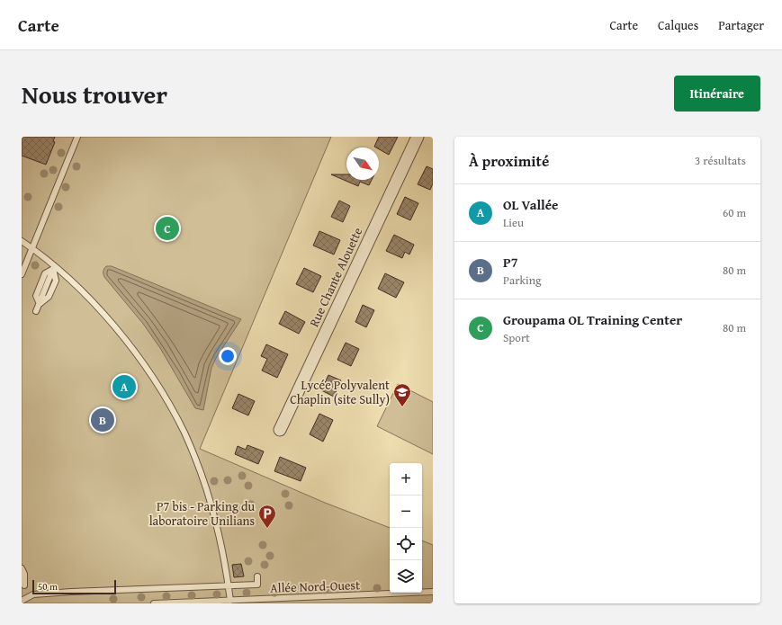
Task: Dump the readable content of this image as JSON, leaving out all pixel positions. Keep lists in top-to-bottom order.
{
  "streets": {
    "street": ["Rue Chante Alouette"],
    "lane": ["Allée Nord-Ouest"]
  },
  "places": {
    "school or university": ["Lycée Polyvalent Chaplin (site Sully)"],
    "parking": ["P7 bis - Parking du laboratoire Unilians"]
  },
  "scale_bar": "50 m",
  "north": "bottom right",
  "page": {
    "header": "Carte",
    "nav": ["Carte", "Calques", "Partager"],
    "title": "Nous trouver",
    "buttons": "Itinéraire",
    "heading": ["À proximité", "3 résultats"],
    "list": [
      {
        "mark": "A",
        "name": "OL Vallée",
        "note": "Lieu",
        "value": "60 m"
      },
      {
        "mark": "B",
        "name": "P7",
        "note": "Parking",
        "value": "80 m"
      },
      {
        "mark": "C",
        "name": "Groupama OL Training Center",
        "note": "Sport",
        "value": "80 m"
      }
    ],
    "pins": ["C", "A", "B"],
    "map_buttons": ["+", "−"],
    "scale": "50 m"
  }
}
